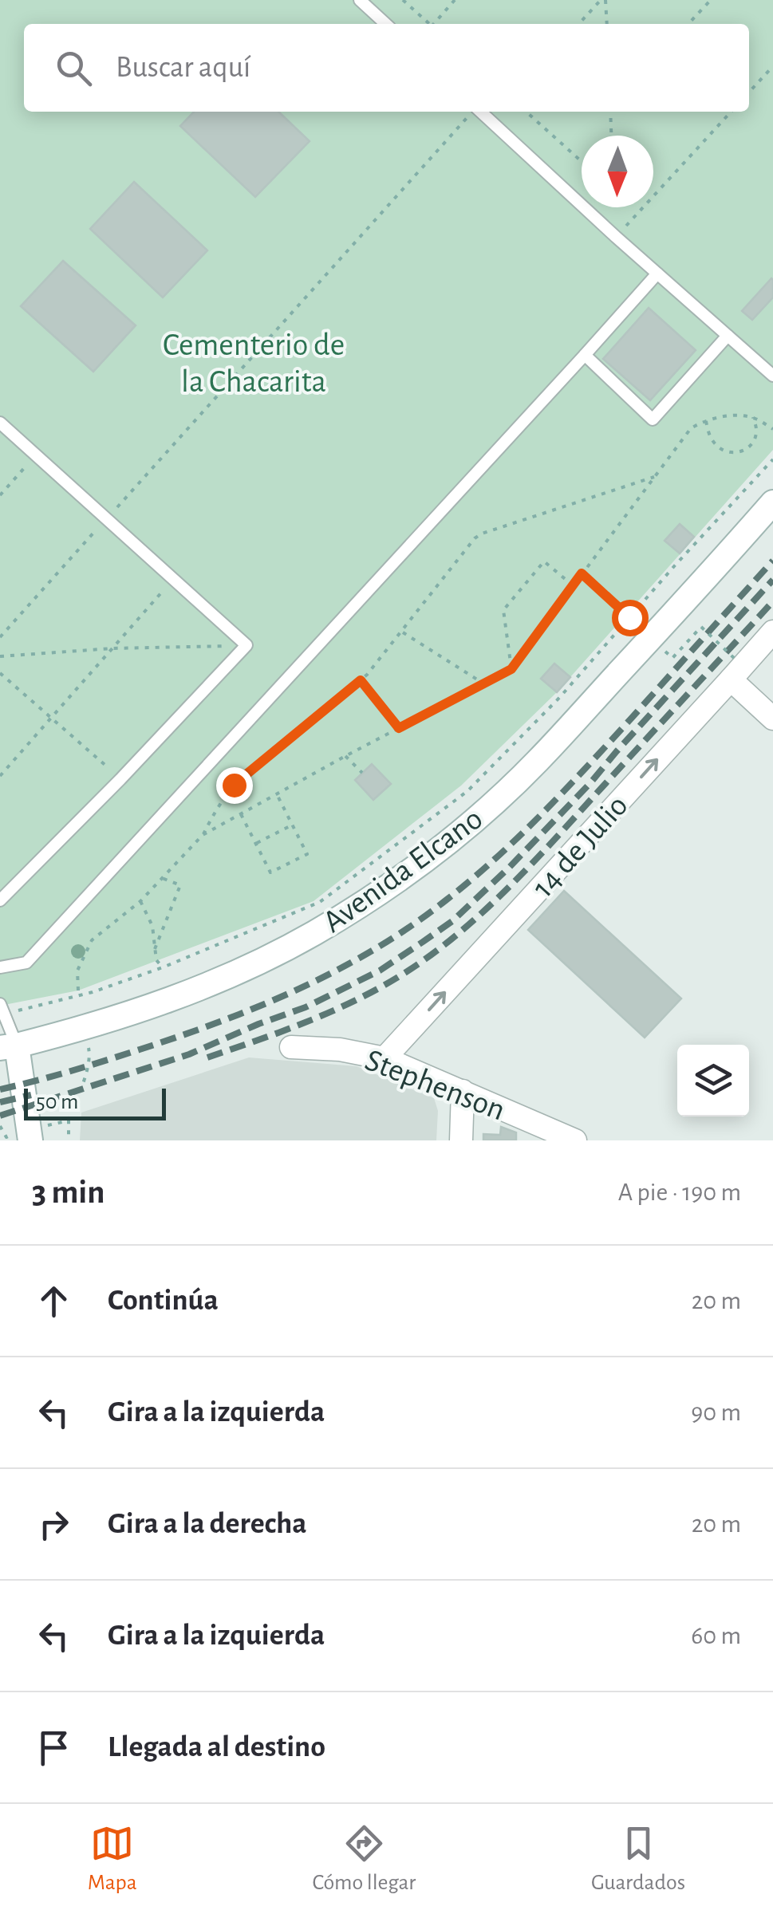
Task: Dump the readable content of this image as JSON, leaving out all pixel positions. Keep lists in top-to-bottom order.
{
  "streets": {
    "main road": ["Avenida Elcano"],
    "street": ["14 de Julio", "Stephenson"]
  },
  "crossings": [
    ["14 de Julio", "Stephenson"]
  ],
  "one_way": ["14 de Julio"],
  "parks": ["Cementerio de la Chacarita"],
  "scale_bar": "50 m",
  "north": "bottom",
  "page": {
    "search": "Buscar aquí",
    "scale": "50 m",
    "heading": ["3 min", "A pie · 190 m"],
    "list": [
      ["Continúa", "20 m"],
      ["Gira a la izquierda", "90 m"],
      ["Gira a la derecha", "20 m"],
      ["Gira a la izquierda", "60 m"],
      "Llegada al destino"
    ],
    "nav": ["Mapa", "Cómo llegar", "Guardados"]
  }
}
